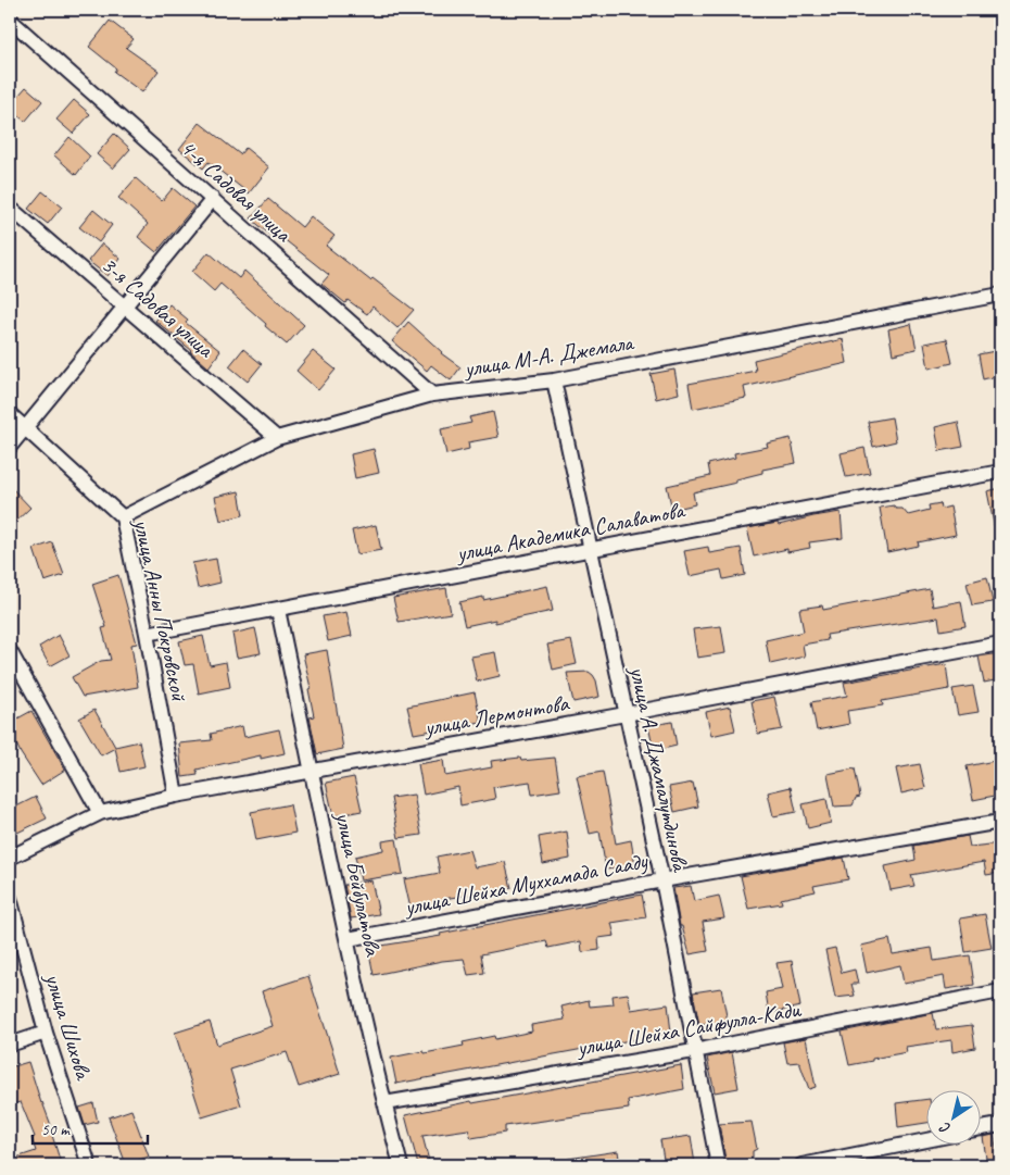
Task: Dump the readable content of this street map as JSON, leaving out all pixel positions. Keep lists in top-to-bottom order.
{
  "streets": {
    "street": [
      "4-я Садовая улица",
      "3-я Садовая улица",
      "улица М-А. Джемала",
      "улица Академика Салаватова",
      "улица Анны Покровской",
      "улица Лермонтова",
      "улица А. Джамалутдинова",
      "улица Бейбулатова",
      "улица Шейха Муххамада Сааду",
      "улица Шихова",
      "улица Шейха Сайфулла-Кади"
    ]
  },
  "crossings": [
    ["4-я Садовая улица", "улица М-А. Джемала"],
    ["3-я Садовая улица", "улица М-А. Джемала"],
    ["улица М-А. Джемала", "улица Анны Покровской"],
    ["улица М-А. Джемала", "улица А. Джамалутдинова"],
    ["улица Академика Салаватова", "улица Анны Покровской"],
    ["улица Академика Салаватова", "улица А. Джамалутдинова"],
    ["улица Академика Салаватова", "улица Бейбулатова"],
    ["улица Анны Покровской", "улица Лермонтова"],
    ["улица Лермонтова", "улица А. Джамалутдинова"],
    ["улица Лермонтова", "улица Бейбулатова"],
    ["улица А. Джамалутдинова", "улица Шейха Муххамада Сааду"],
    ["улица А. Джамалутдинова", "улица Шейха Сайфулла-Кади"],
    ["улица Бейбулатова", "улица Шейха Муххамада Сааду"],
    ["улица Бейбулатова", "улица Шейха Сайфулла-Кади"]
  ],
  "scale_bar": "50 m",
  "north": "bottom left"
}
